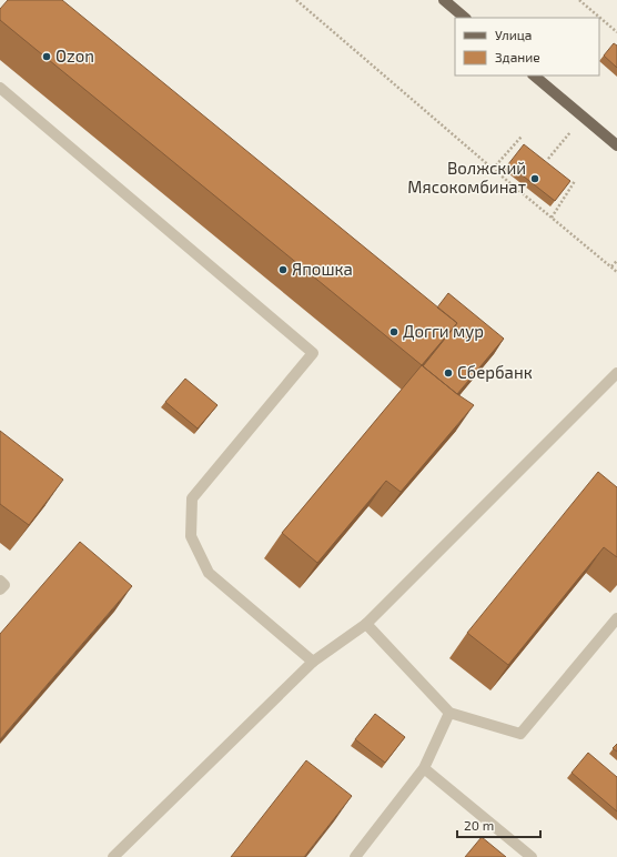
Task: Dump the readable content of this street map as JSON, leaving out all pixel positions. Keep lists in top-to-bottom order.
{
  "places": [
    "Ozon",
    "Волжский Мясокомбинат",
    "Япошка",
    "Догги мур",
    "Сбербанк"
  ],
  "legend": ["Улица", "Здание"],
  "scale_bar": "20 m"
}
